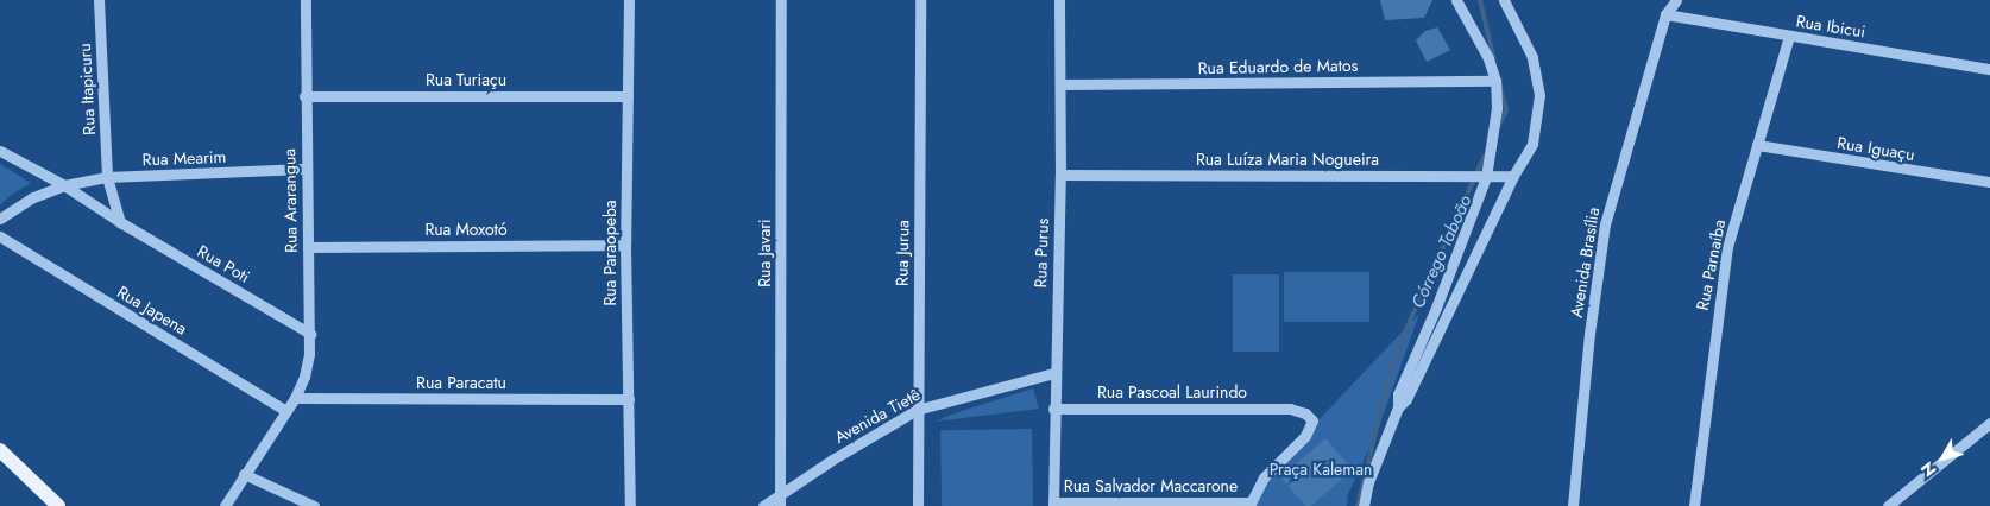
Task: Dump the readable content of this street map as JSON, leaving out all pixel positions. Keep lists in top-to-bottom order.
{
  "streets": {
    "street": [
      "Rua Ibicui",
      "Rua Eduardo de Matos",
      "Rua Turiaçu",
      "Rua Itapicuru",
      "Rua Iguaçu",
      "Rua Mearim",
      "Rua Luíza Maria Nogueira",
      "Rua Ararangua",
      "Rua Moxotó",
      "Rua Paraopeba",
      "Rua Javari",
      "Rua Jurua",
      "Rua Purus",
      "Avenida Brasília",
      "Rua Poti",
      "Rua Parnaíba",
      "Rua Japena",
      "Rua Paracatu",
      "Rua Pascoal Laurindo",
      "Avenida Tietê",
      "Rua Salvador Maccarone"
    ]
  },
  "crossings": [
    ["Rua Ibicui", "Avenida Brasília"],
    ["Rua Ibicui", "Rua Parnaíba"],
    ["Rua Eduardo de Matos", "Rua Purus"],
    ["Rua Turiaçu", "Rua Ararangua"],
    ["Rua Turiaçu", "Rua Paraopeba"],
    ["Rua Itapicuru", "Rua Mearim"],
    ["Rua Iguaçu", "Rua Parnaíba"],
    ["Rua Mearim", "Rua Ararangua"],
    ["Rua Mearim", "Rua Poti"],
    ["Rua Luíza Maria Nogueira", "Rua Purus"],
    ["Rua Ararangua", "Rua Moxotó"],
    ["Rua Ararangua", "Rua Poti"],
    ["Rua Ararangua", "Rua Japena"],
    ["Rua Ararangua", "Rua Paracatu"],
    ["Rua Moxotó", "Rua Paraopeba"],
    ["Rua Paraopeba", "Rua Paracatu"],
    ["Rua Javari", "Avenida Tietê"],
    ["Rua Jurua", "Avenida Tietê"],
    ["Rua Purus", "Rua Pascoal Laurindo"],
    ["Rua Purus", "Avenida Tietê"],
    ["Rua Purus", "Rua Salvador Maccarone"],
    ["Rua Pascoal Laurindo", "Rua Salvador Maccarone"]
  ],
  "water": ["Córrego Taboão"],
  "parks": ["Praça Kaleman"],
  "north": "bottom left"
}
